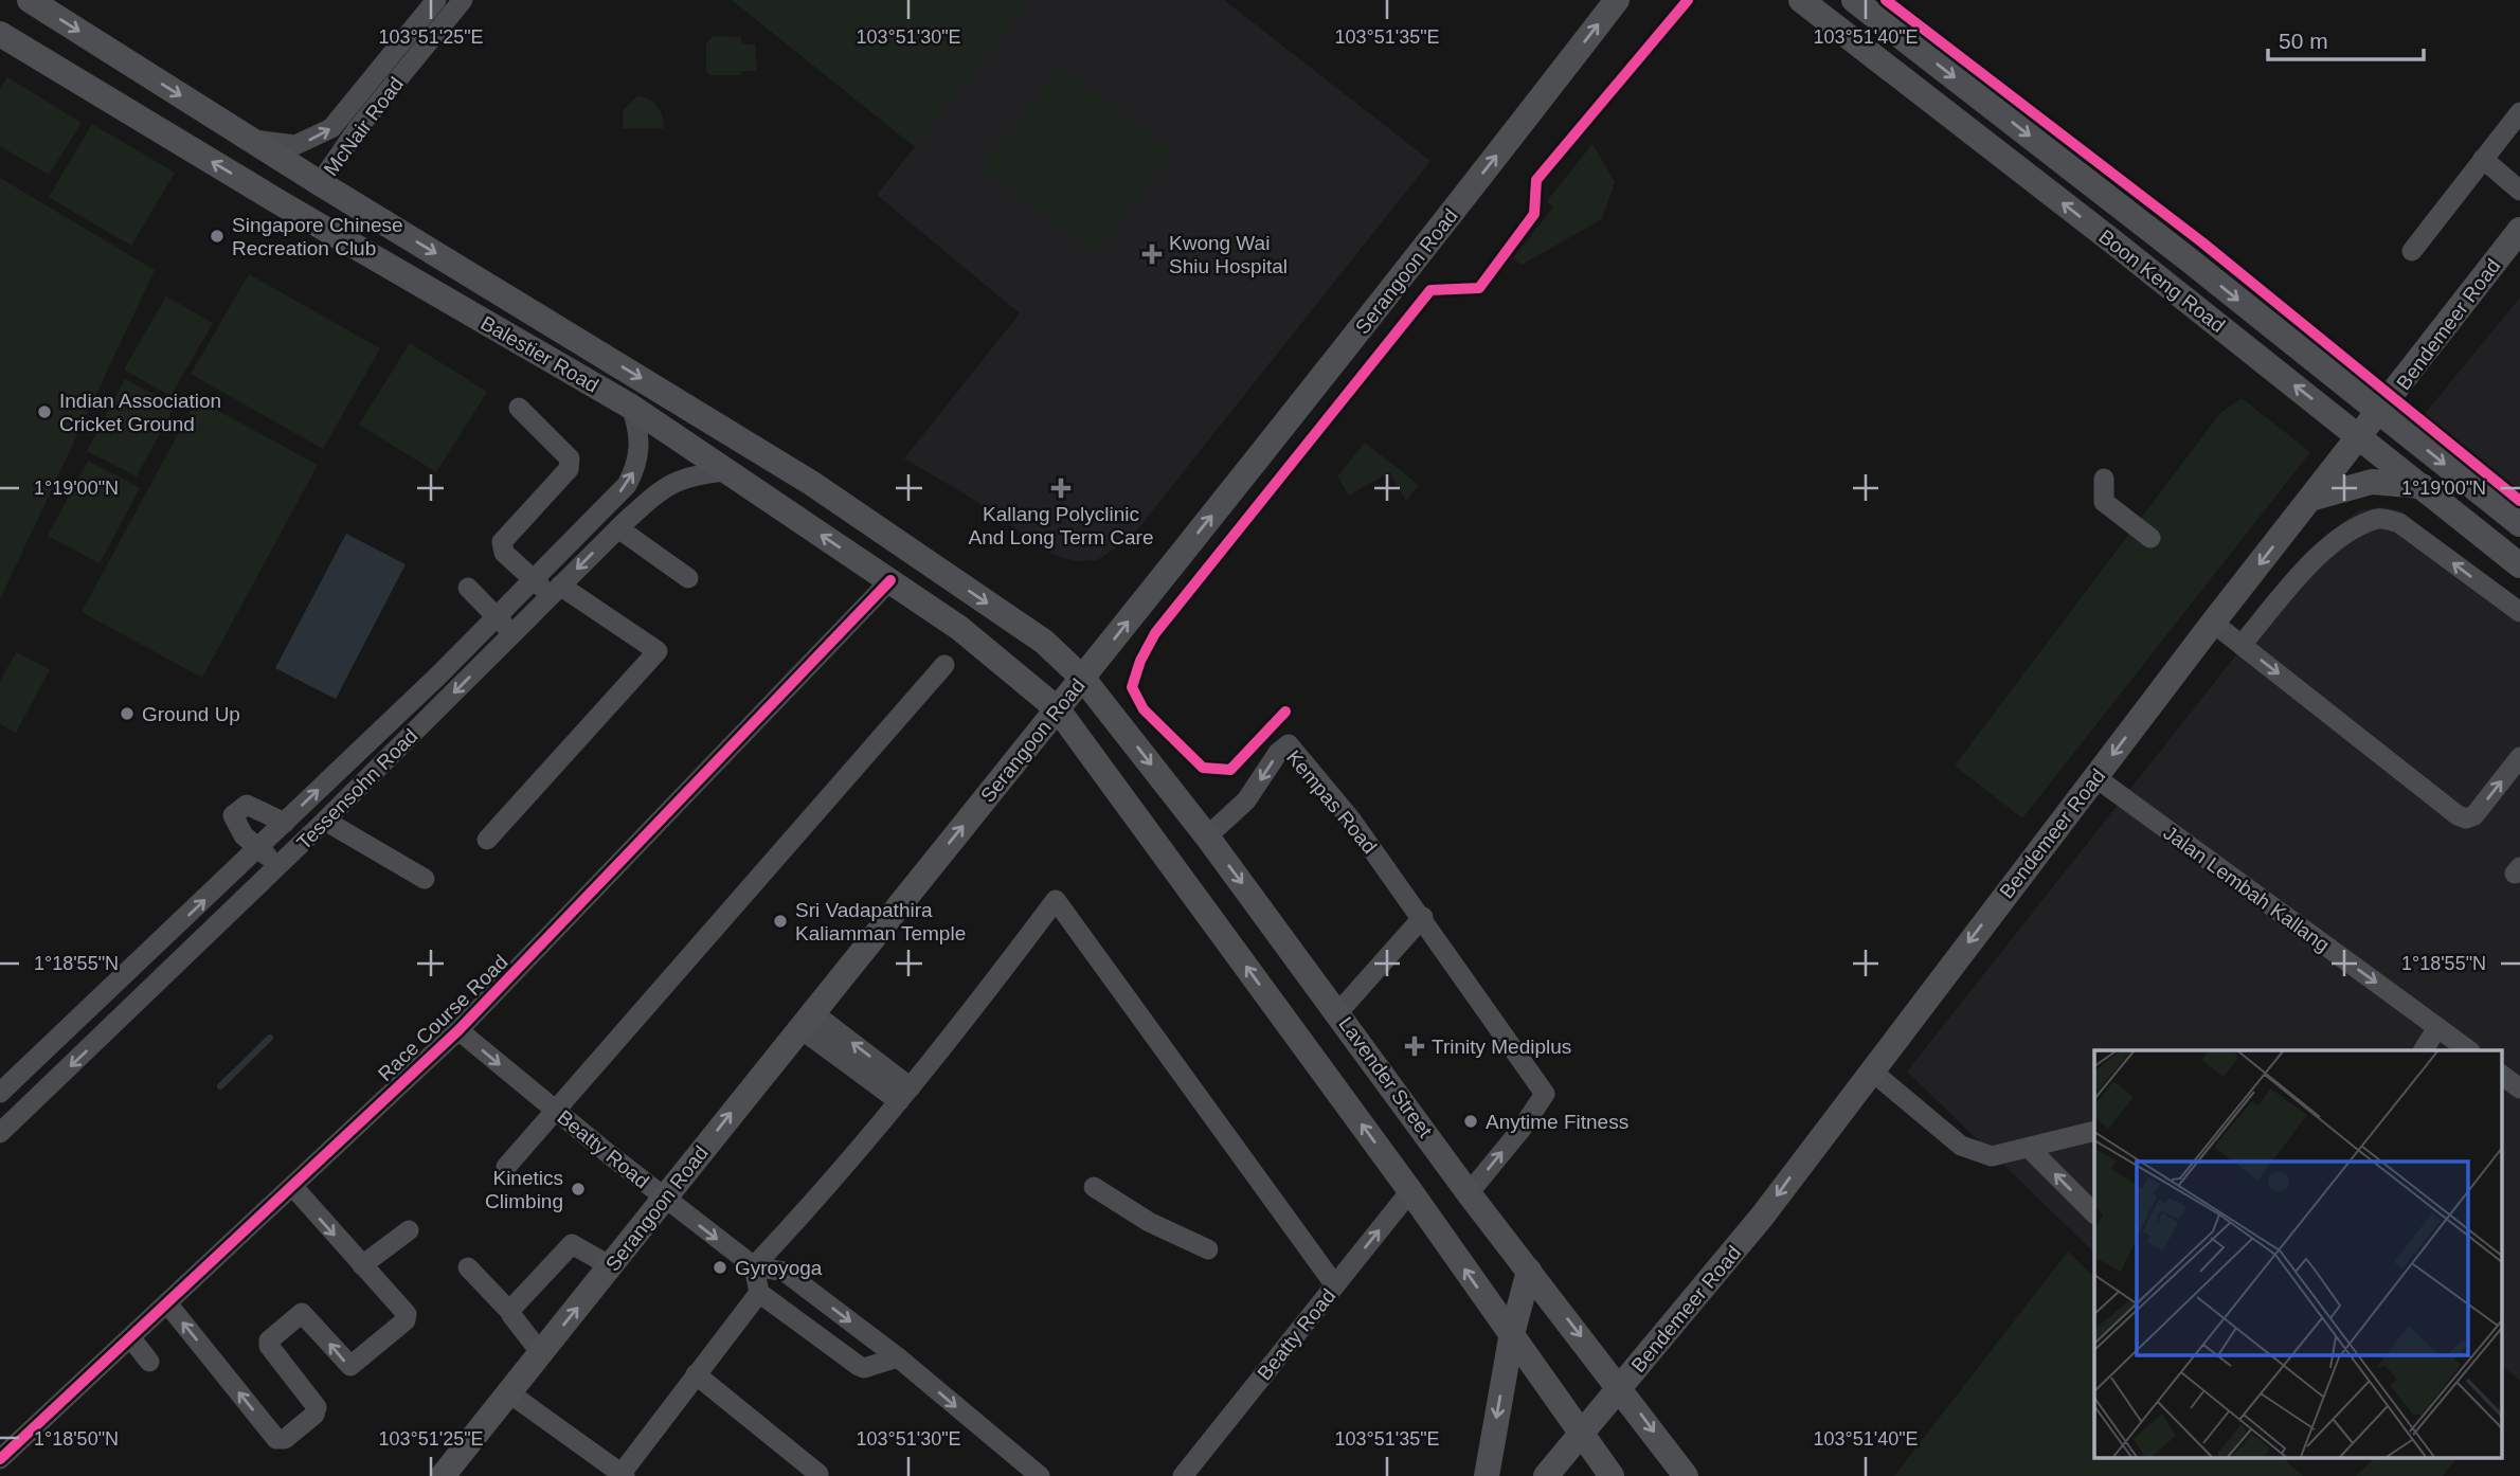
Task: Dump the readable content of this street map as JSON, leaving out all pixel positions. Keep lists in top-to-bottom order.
{
  "streets": {
    "main road": [
      "Serangoon Road",
      "Boon Keng Road",
      "Bendemeer Road",
      "Balestier Road",
      "Lavender Street"
    ],
    "street": [
      "McNair Road",
      "Tessensohn Road",
      "Kempas Road",
      "Jalan Lembah Kallang",
      "Race Course Road",
      "Beatty Road"
    ]
  },
  "crossings": [
    ["McNair Road", "Balestier Road"],
    ["Serangoon Road", "Balestier Road"],
    ["Serangoon Road", "Lavender Street"],
    ["Serangoon Road", "Beatty Road"],
    ["Boon Keng Road", "Bendemeer Road"],
    ["Bendemeer Road", "Jalan Lembah Kallang"],
    ["Bendemeer Road", "Lavender Street"],
    ["Balestier Road", "Tessensohn Road"],
    ["Balestier Road", "Race Course Road"],
    ["Balestier Road", "Lavender Street"],
    ["Kempas Road", "Lavender Street"],
    ["Race Course Road", "Beatty Road"]
  ],
  "one_way": ["Serangoon Road", "Bendemeer Road", "Jalan Lembah Kallang"],
  "places": {
    "other": [
      "Singapore Chinese Recreation Club",
      "Indian Association Cricket Ground",
      "Ground Up",
      "Sri Vadapathira Kaliamman Temple",
      "Anytime Fitness",
      "Kinetics Climbing",
      "Gyroyoga"
    ],
    "health": ["Kwong Wai Shiu Hospital", "Kallang Polyclinic And Long Term Care", "Trinity Mediplus"]
  },
  "scale_bar": "50 m",
  "coordinates": [
    "103°51'25\"E",
    "103°51'30\"E",
    "103°51'35\"E",
    "103°51'40\"E",
    "1°19'00\"N",
    "1°18'55\"N",
    "1°18'50\"N"
  ]
}
